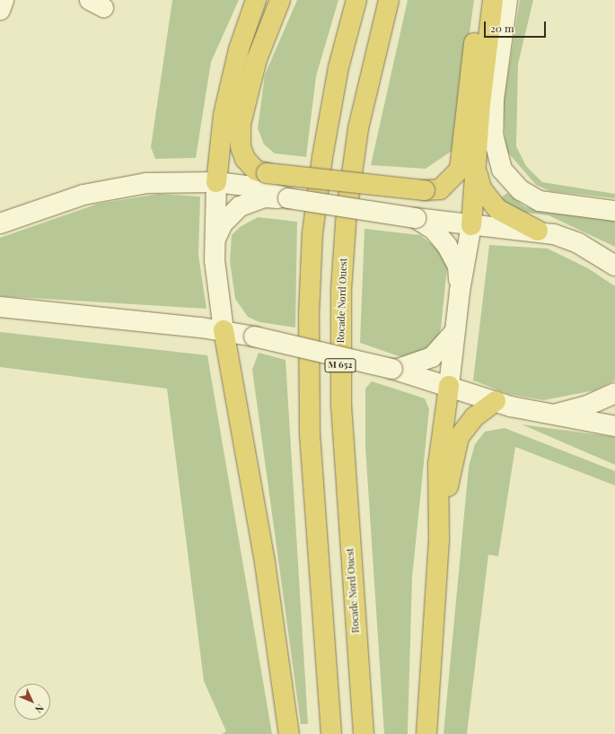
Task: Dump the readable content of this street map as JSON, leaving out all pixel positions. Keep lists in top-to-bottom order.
{
  "streets": {
    "highway": ["Rocade Nord Ouest", "M 652"]
  },
  "scale_bar": "20 m",
  "north": "bottom right"
}
